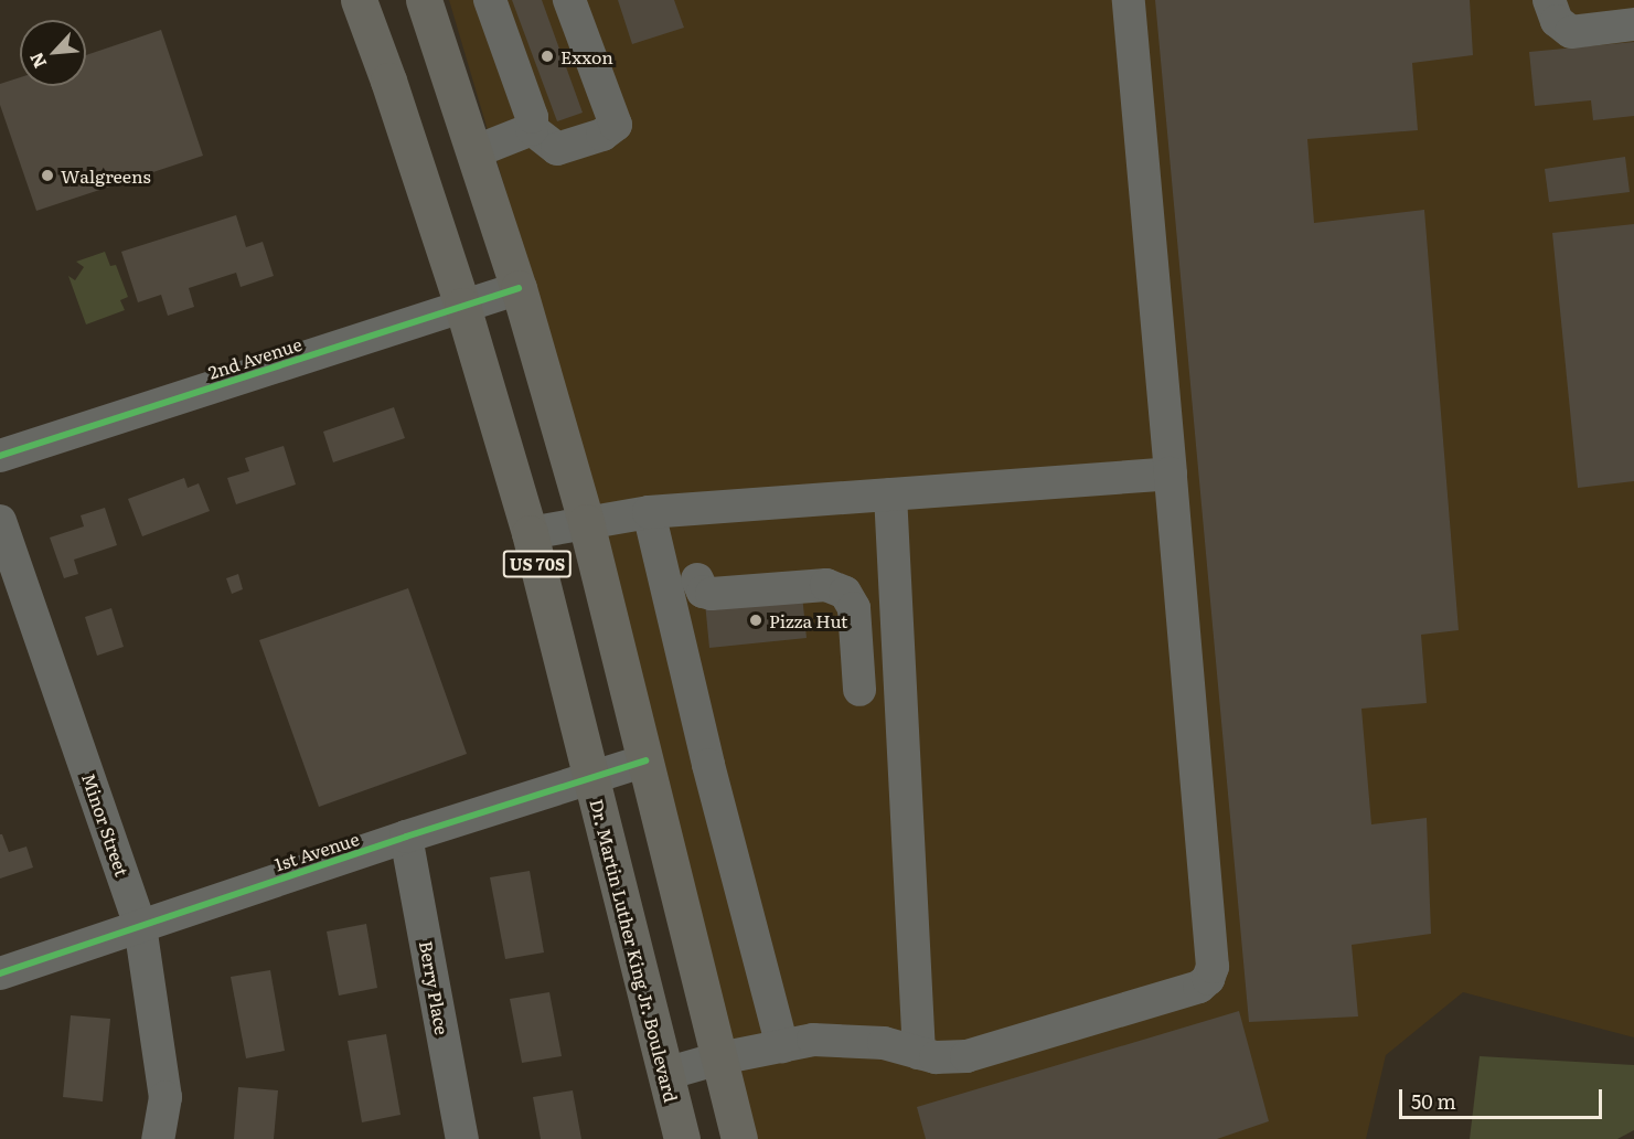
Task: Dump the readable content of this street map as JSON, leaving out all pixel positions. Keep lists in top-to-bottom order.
{
  "streets": {
    "main road": ["US 70S", "Dr. Martin Luther King Jr. Boulevard"],
    "street": [
      "2nd Avenue",
      "Minor Street",
      "1st Avenue",
      "Berry Place"
    ]
  },
  "crossings": [
    ["2nd Avenue", "US 70S"],
    ["2nd Avenue", "Dr. Martin Luther King Jr. Boulevard"],
    ["US 70S", "1st Avenue"],
    ["Minor Street", "1st Avenue"],
    ["1st Avenue", "Dr. Martin Luther King Jr. Boulevard"],
    ["1st Avenue", "Berry Place"]
  ],
  "places": ["Exxon", "Walgreens", "Pizza Hut"],
  "scale_bar": "50 m",
  "north": "bottom left"
}
